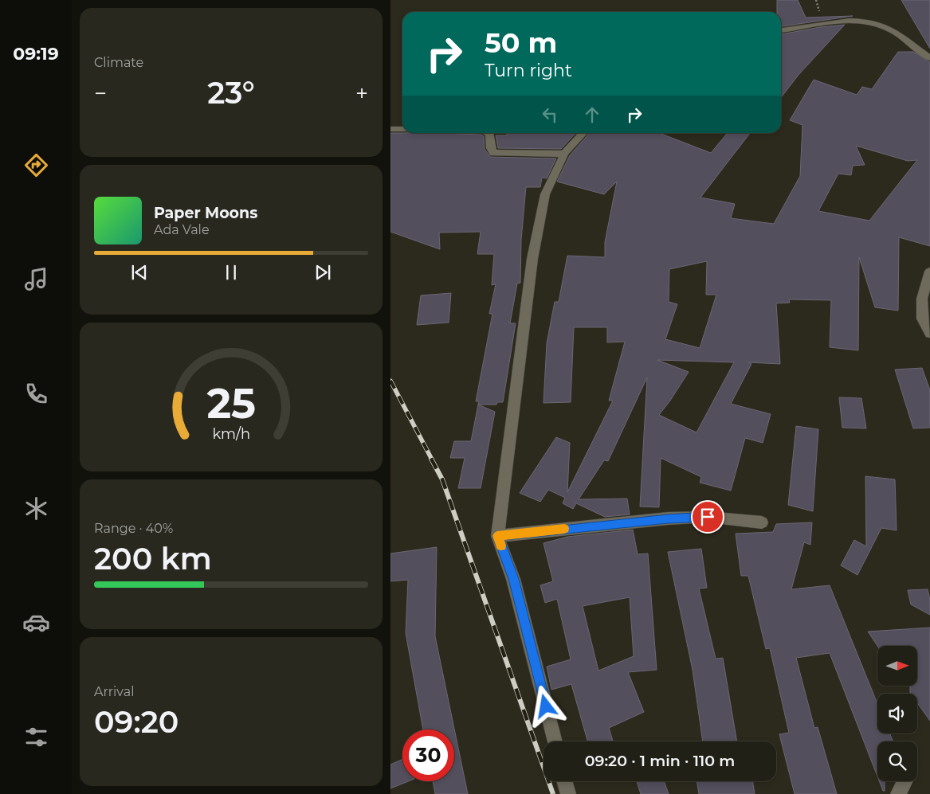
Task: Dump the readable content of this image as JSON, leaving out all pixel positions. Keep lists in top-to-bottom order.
{
  "north": "right",
  "page": {
    "tabs": "09:19",
    "tile": [
      "Climate",
      ["Range · 40%", "200 km"],
      ["Arrival", "09:20"]
    ],
    "turn": ["50 m", "Turn right"],
    "heat": ["−", "23°", "+"],
    "song": ["Paper Moons", "Ada Vale"],
    "limit": "30",
    "trip": "09:20 · 1 min · 110 m",
    "gauge": ["25", "km/h"]
  }
}
